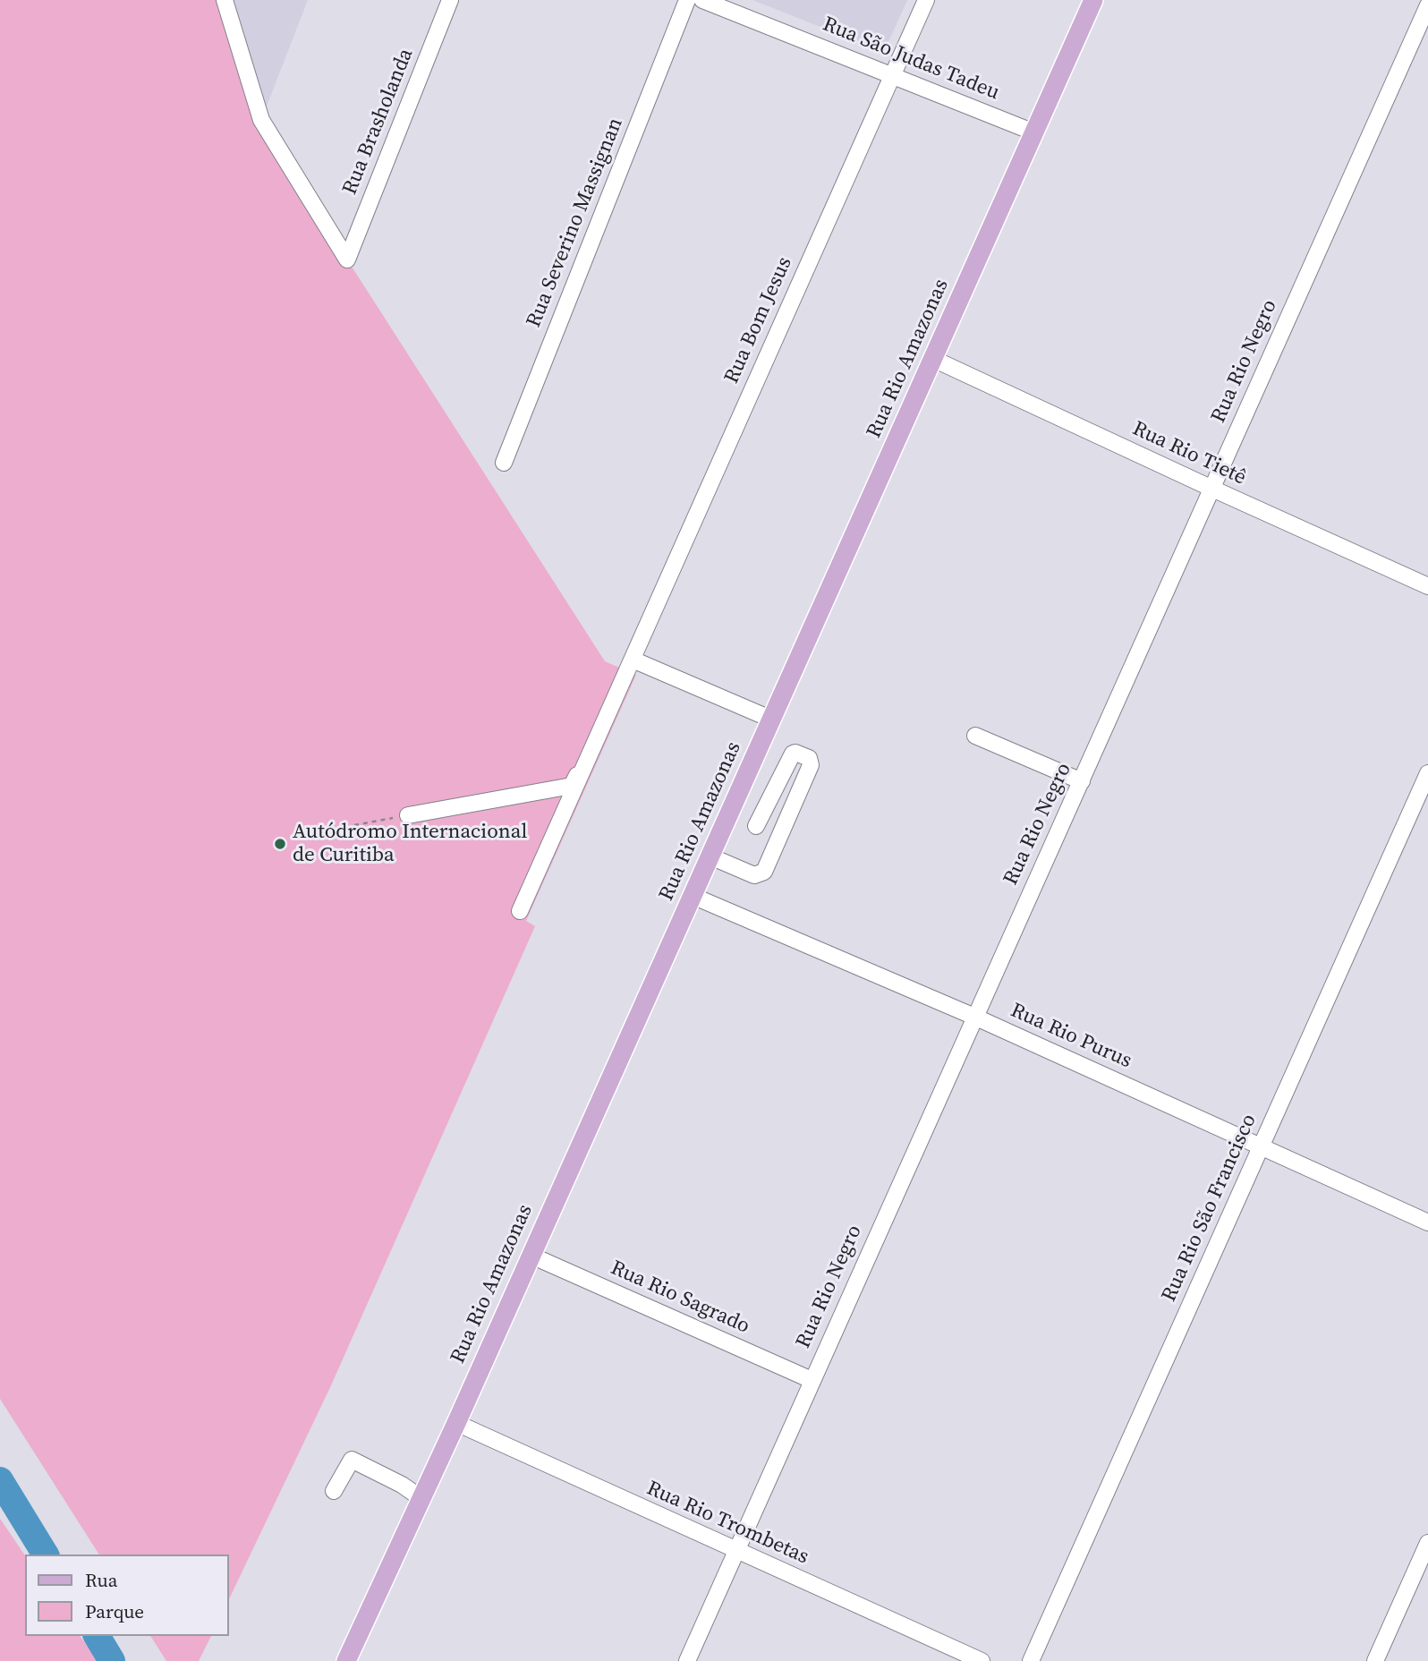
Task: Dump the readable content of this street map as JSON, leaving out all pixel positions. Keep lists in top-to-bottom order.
{
  "streets": {
    "main road": ["Rua Rio Amazonas"],
    "street": [
      "Rua São Judas Tadeu",
      "Rua Brasholanda",
      "Rua Severino Massignan",
      "Rua Bom Jesus",
      "Rua Rio Negro",
      "Rua Rio Tietê",
      "Rua Rio Purus",
      "Rua Rio São Francisco",
      "Rua Rio Sagrado",
      "Rua Rio Trombetas"
    ]
  },
  "crossings": [
    ["Rua São Judas Tadeu", "Rua Bom Jesus"],
    ["Rua São Judas Tadeu", "Rua Rio Amazonas"],
    ["Rua Rio Amazonas", "Rua Rio Tietê"],
    ["Rua Rio Amazonas", "Rua Rio Purus"],
    ["Rua Rio Amazonas", "Rua Rio Sagrado"],
    ["Rua Rio Amazonas", "Rua Rio Trombetas"],
    ["Rua Rio Negro", "Rua Rio Tietê"],
    ["Rua Rio Negro", "Rua Rio Purus"],
    ["Rua Rio Negro", "Rua Rio Sagrado"],
    ["Rua Rio Negro", "Rua Rio Trombetas"],
    ["Rua Rio Purus", "Rua Rio São Francisco"]
  ],
  "places": ["Autódromo Internacional de Curitiba"],
  "legend": ["Rua", "Parque"]
}
